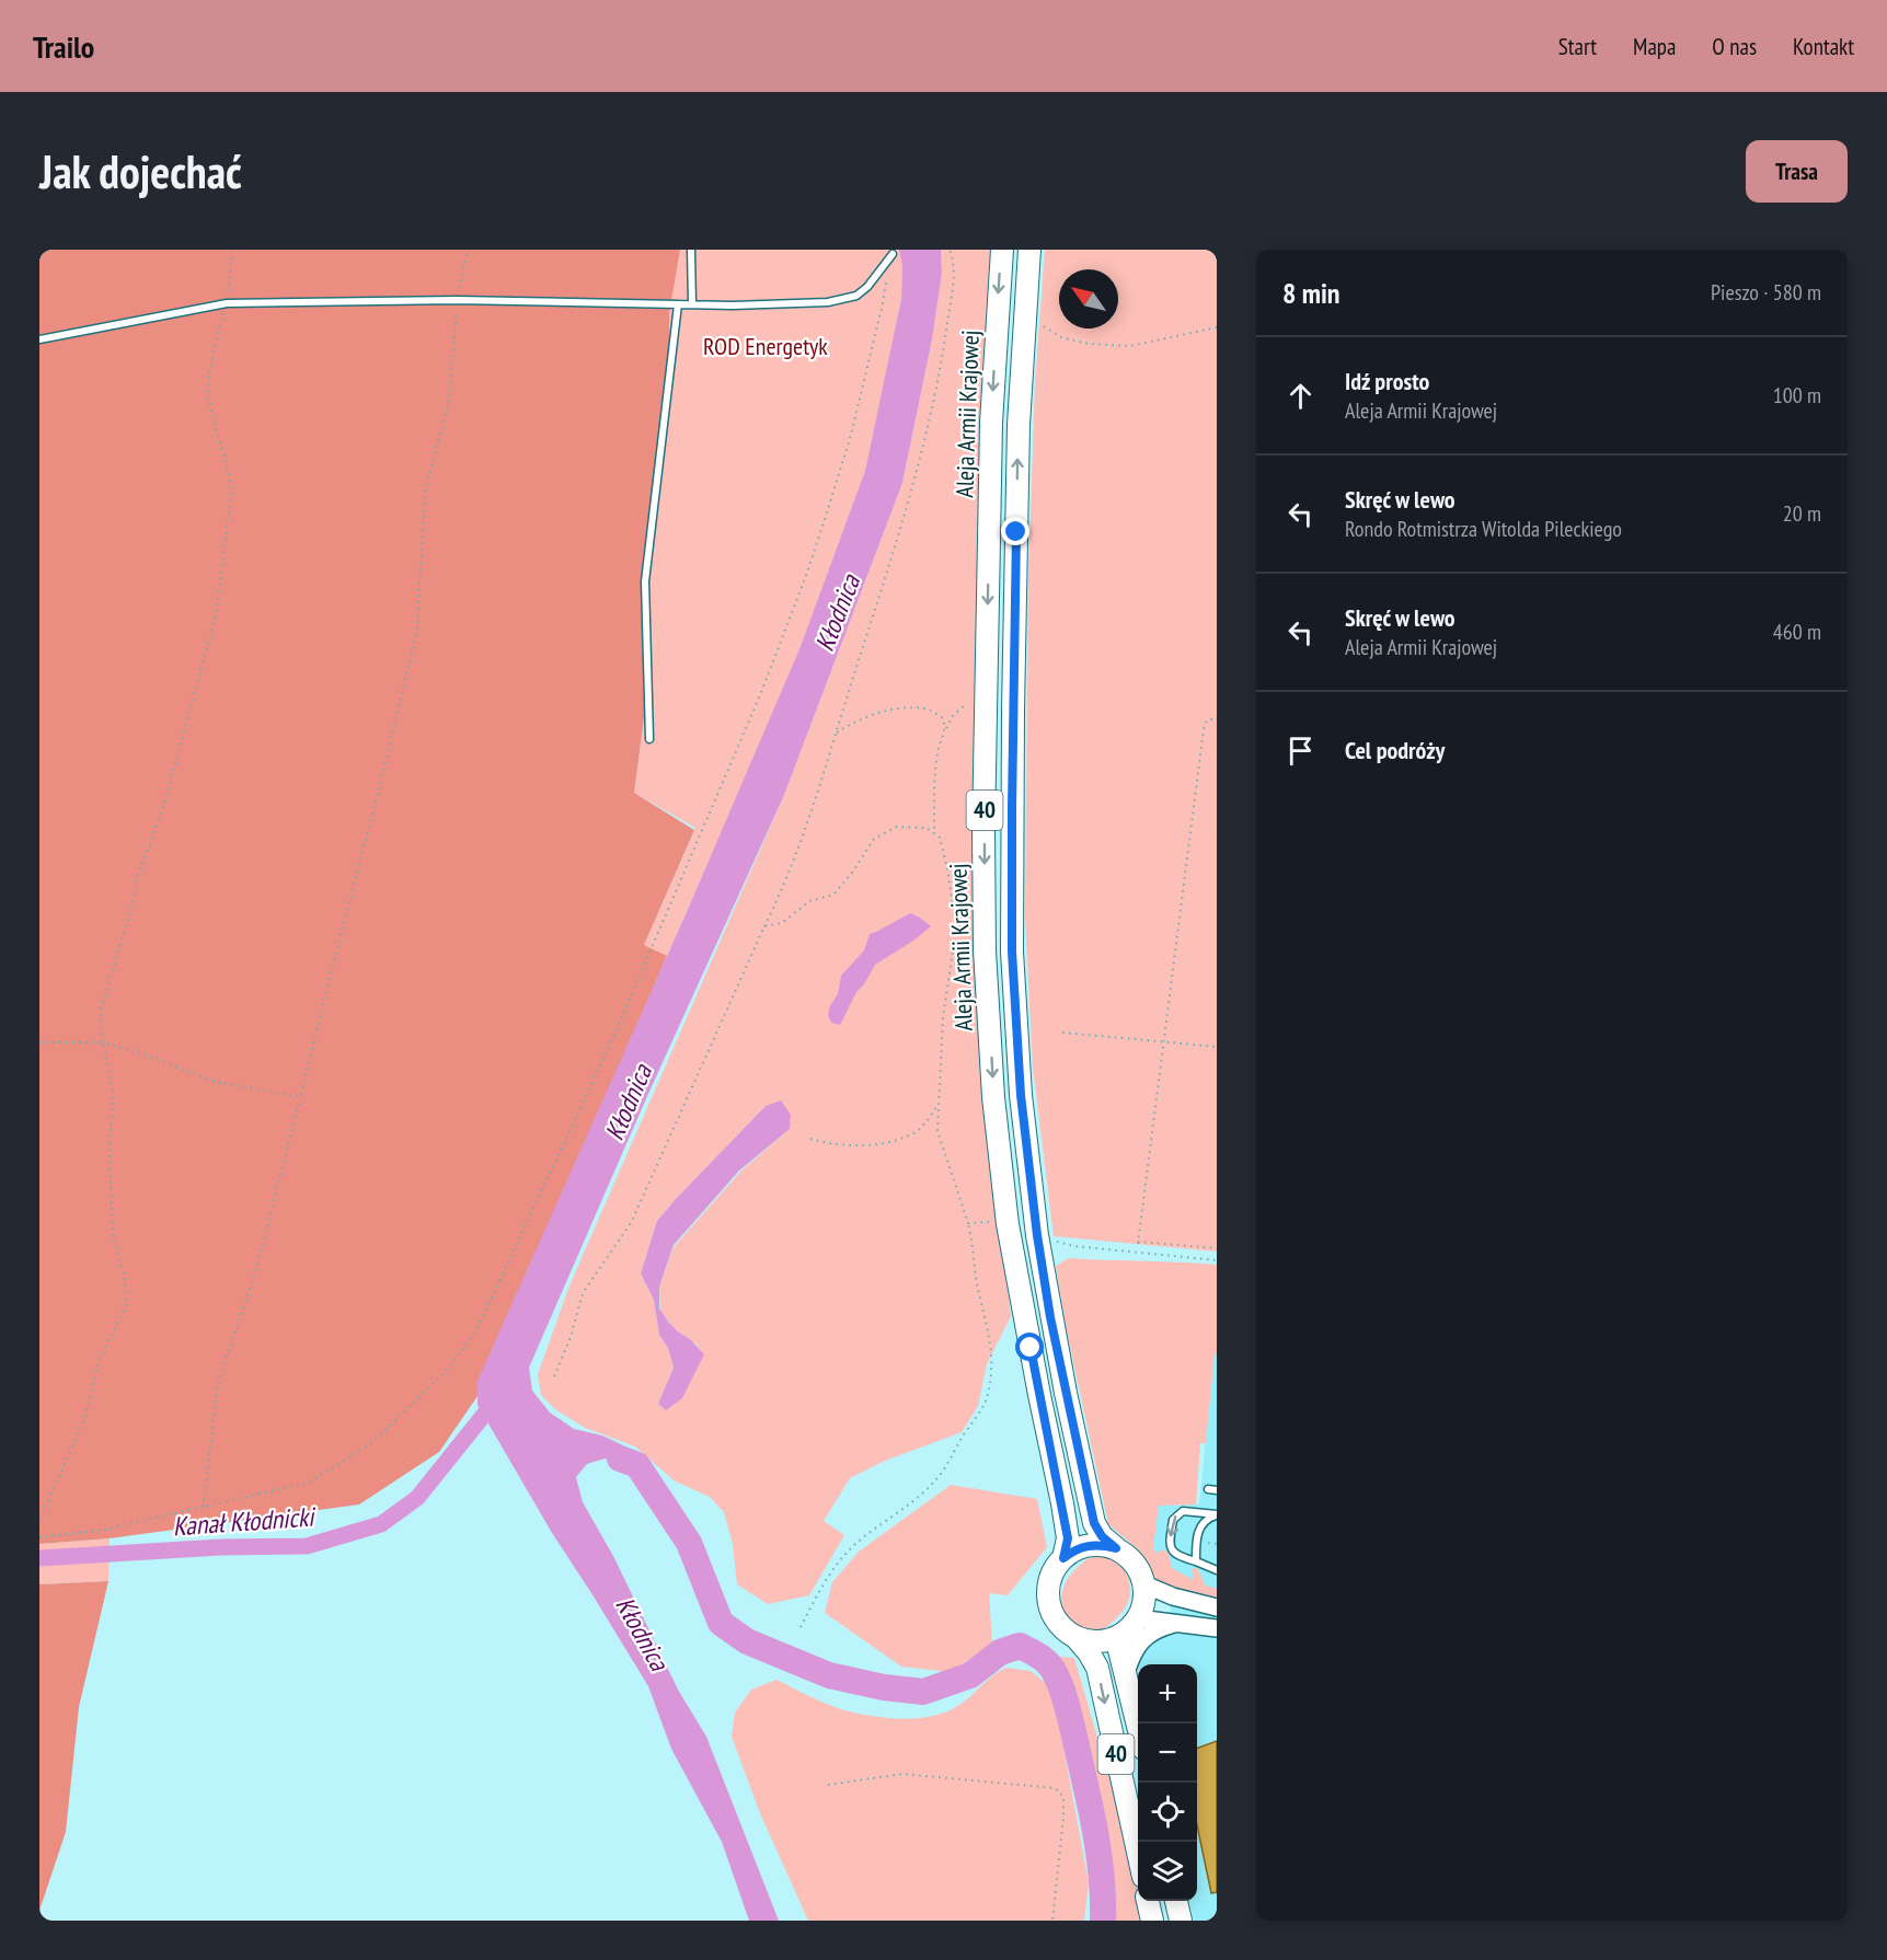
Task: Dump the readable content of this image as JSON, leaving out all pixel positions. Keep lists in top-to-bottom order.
{
  "streets": {
    "main road": ["Aleja Armii Krajowej", "40"]
  },
  "crossings": [
    ["Aleja Armii Krajowej", "40"]
  ],
  "water": ["Kłodnica", "Kanał Kłodnicki"],
  "parks": ["ROD Energetyk"],
  "north": "top left",
  "page": {
    "header": "Trailo",
    "nav": [
      "Start",
      "Mapa",
      "O nas",
      "Kontakt"
    ],
    "buttons": "Trasa",
    "title": "Jak dojechać",
    "heading": ["8 min", "Pieszo · 580 m"],
    "list": [
      ["Idź prosto", "Aleja Armii Krajowej", "100 m"],
      ["Skręć w lewo", "Rondo Rotmistrza Witolda Pileckiego", "20 m"],
      ["Skręć w lewo", "Aleja Armii Krajowej", "460 m"],
      "Cel podróży"
    ],
    "map_buttons": ["+", "−"]
  }
}
